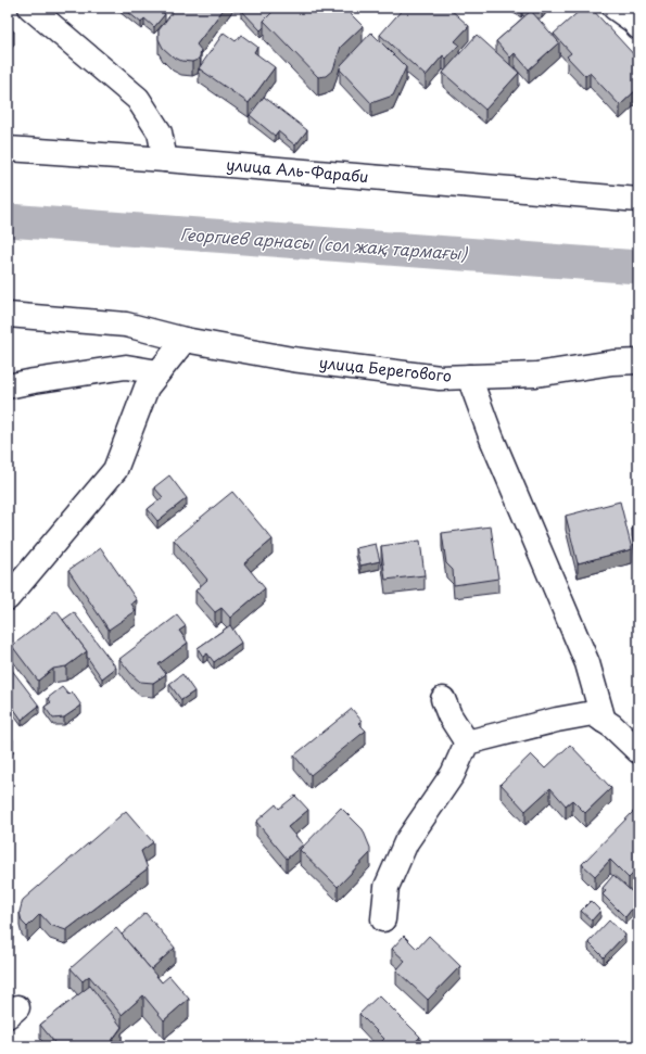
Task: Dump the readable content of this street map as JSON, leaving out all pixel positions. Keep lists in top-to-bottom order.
{
  "streets": {
    "street": ["улица Аль-Фараби", "улица Берегового"]
  },
  "water": ["Георгиев арнасы (сол жақ тармағы)"]
}
